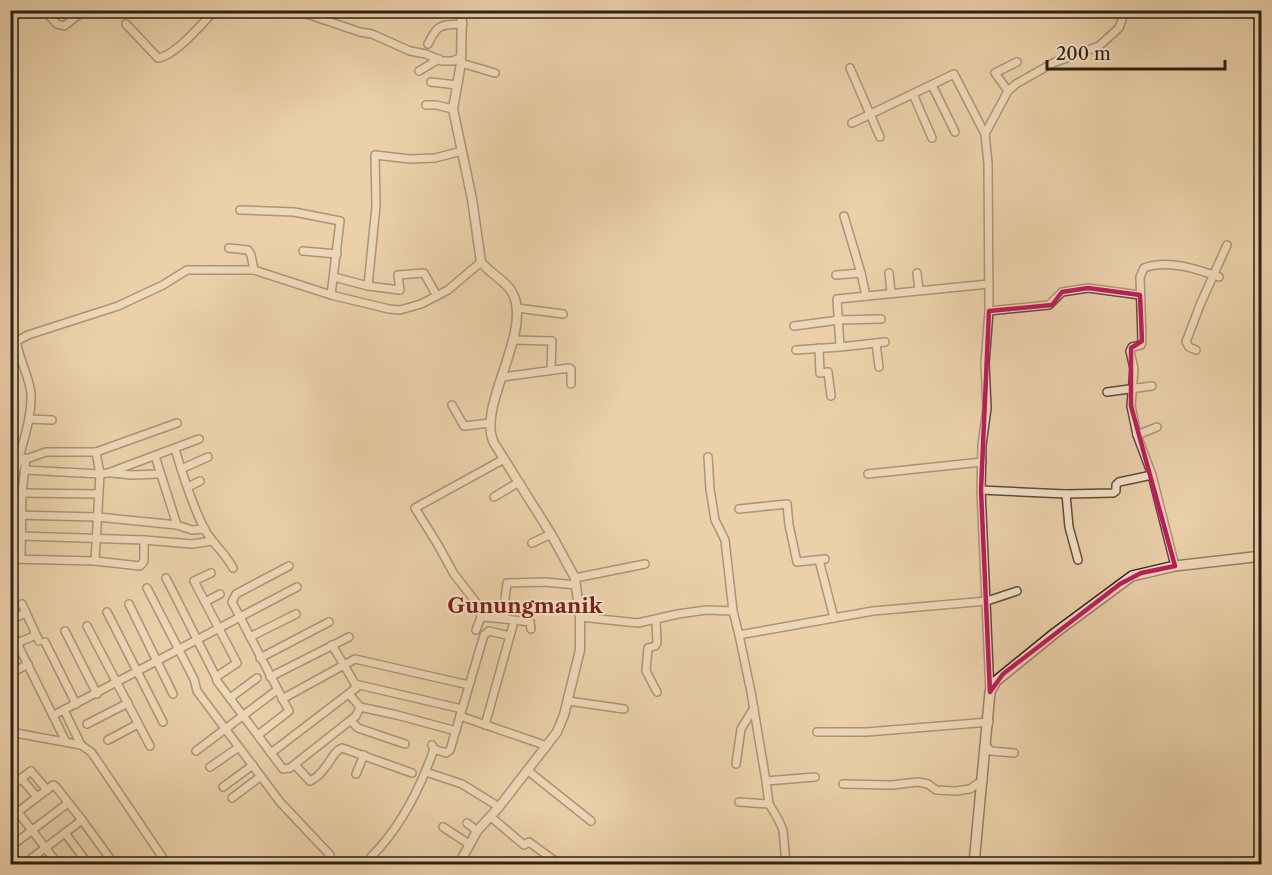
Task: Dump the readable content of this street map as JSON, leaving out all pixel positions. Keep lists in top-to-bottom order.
{
  "districts": ["Gunungmanik"],
  "scale_bar": "200 m"
}
